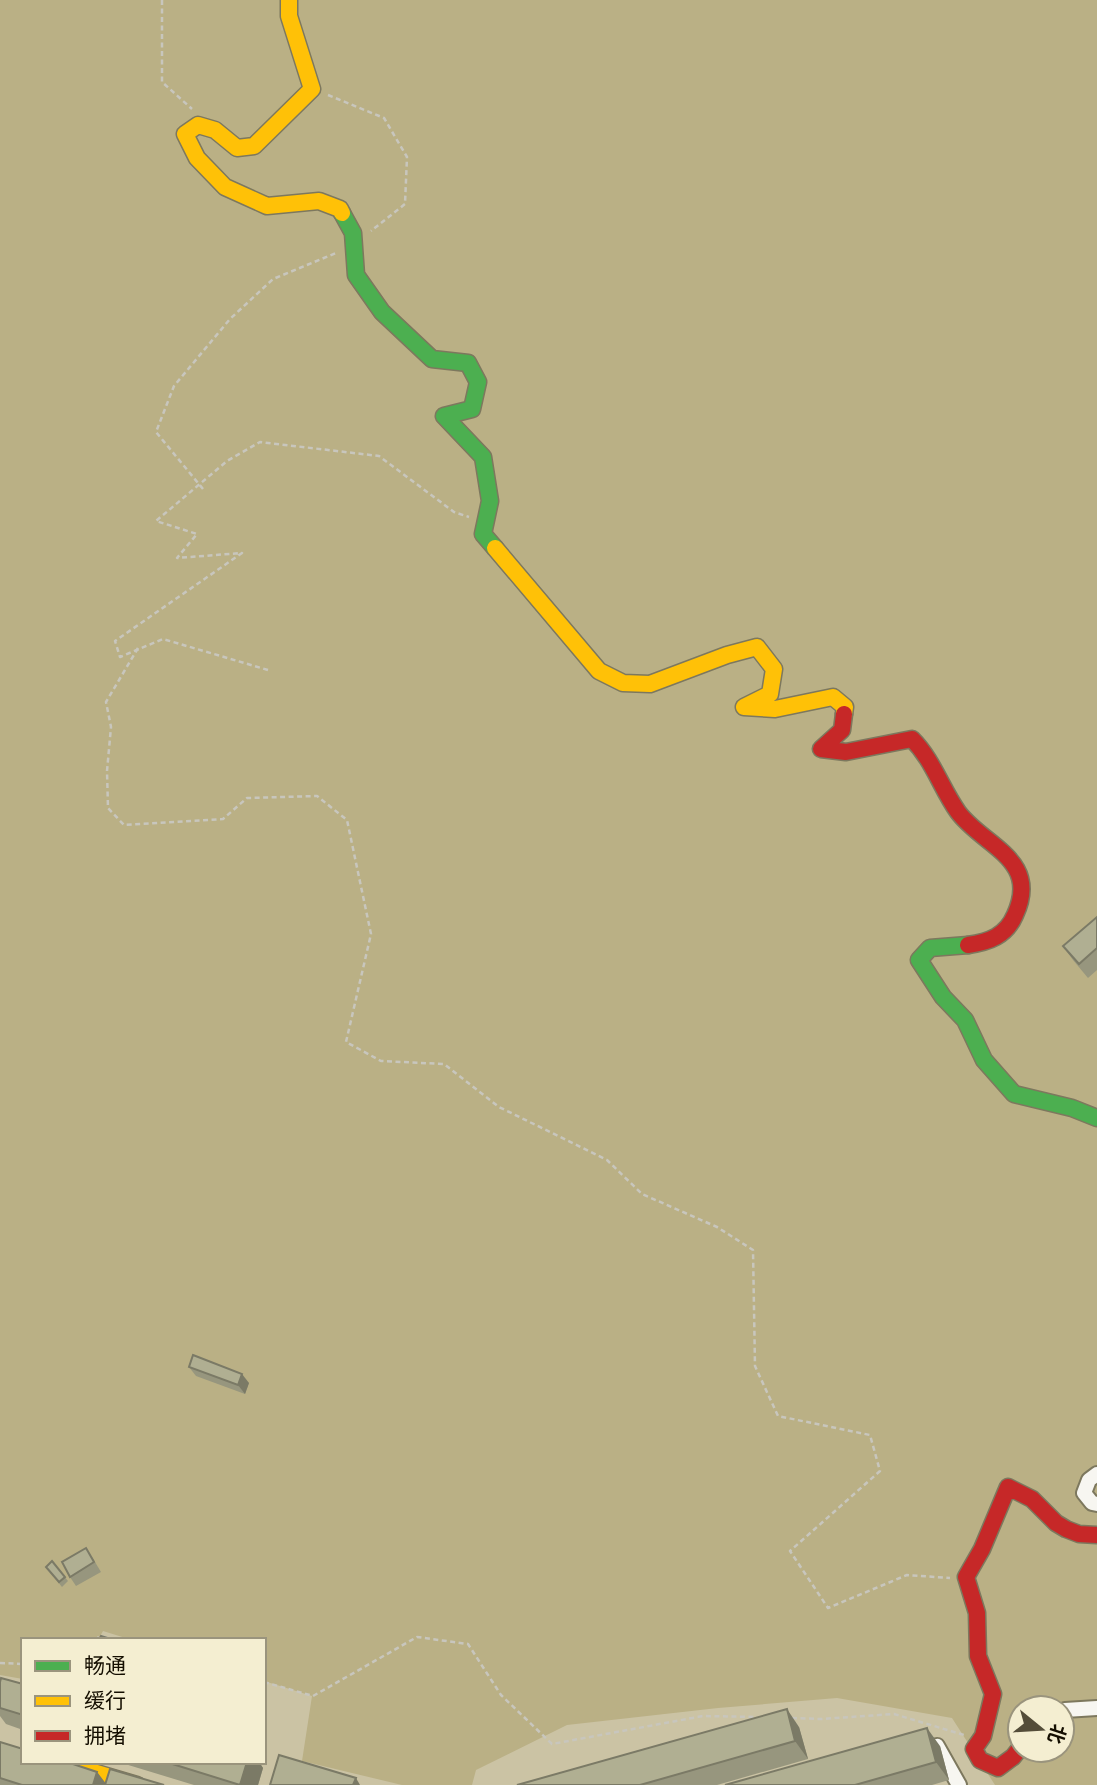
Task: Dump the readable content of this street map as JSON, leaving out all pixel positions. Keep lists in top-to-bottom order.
{
  "legend": ["畅通", "缓行", "拥堵"],
  "north": "right"
}
